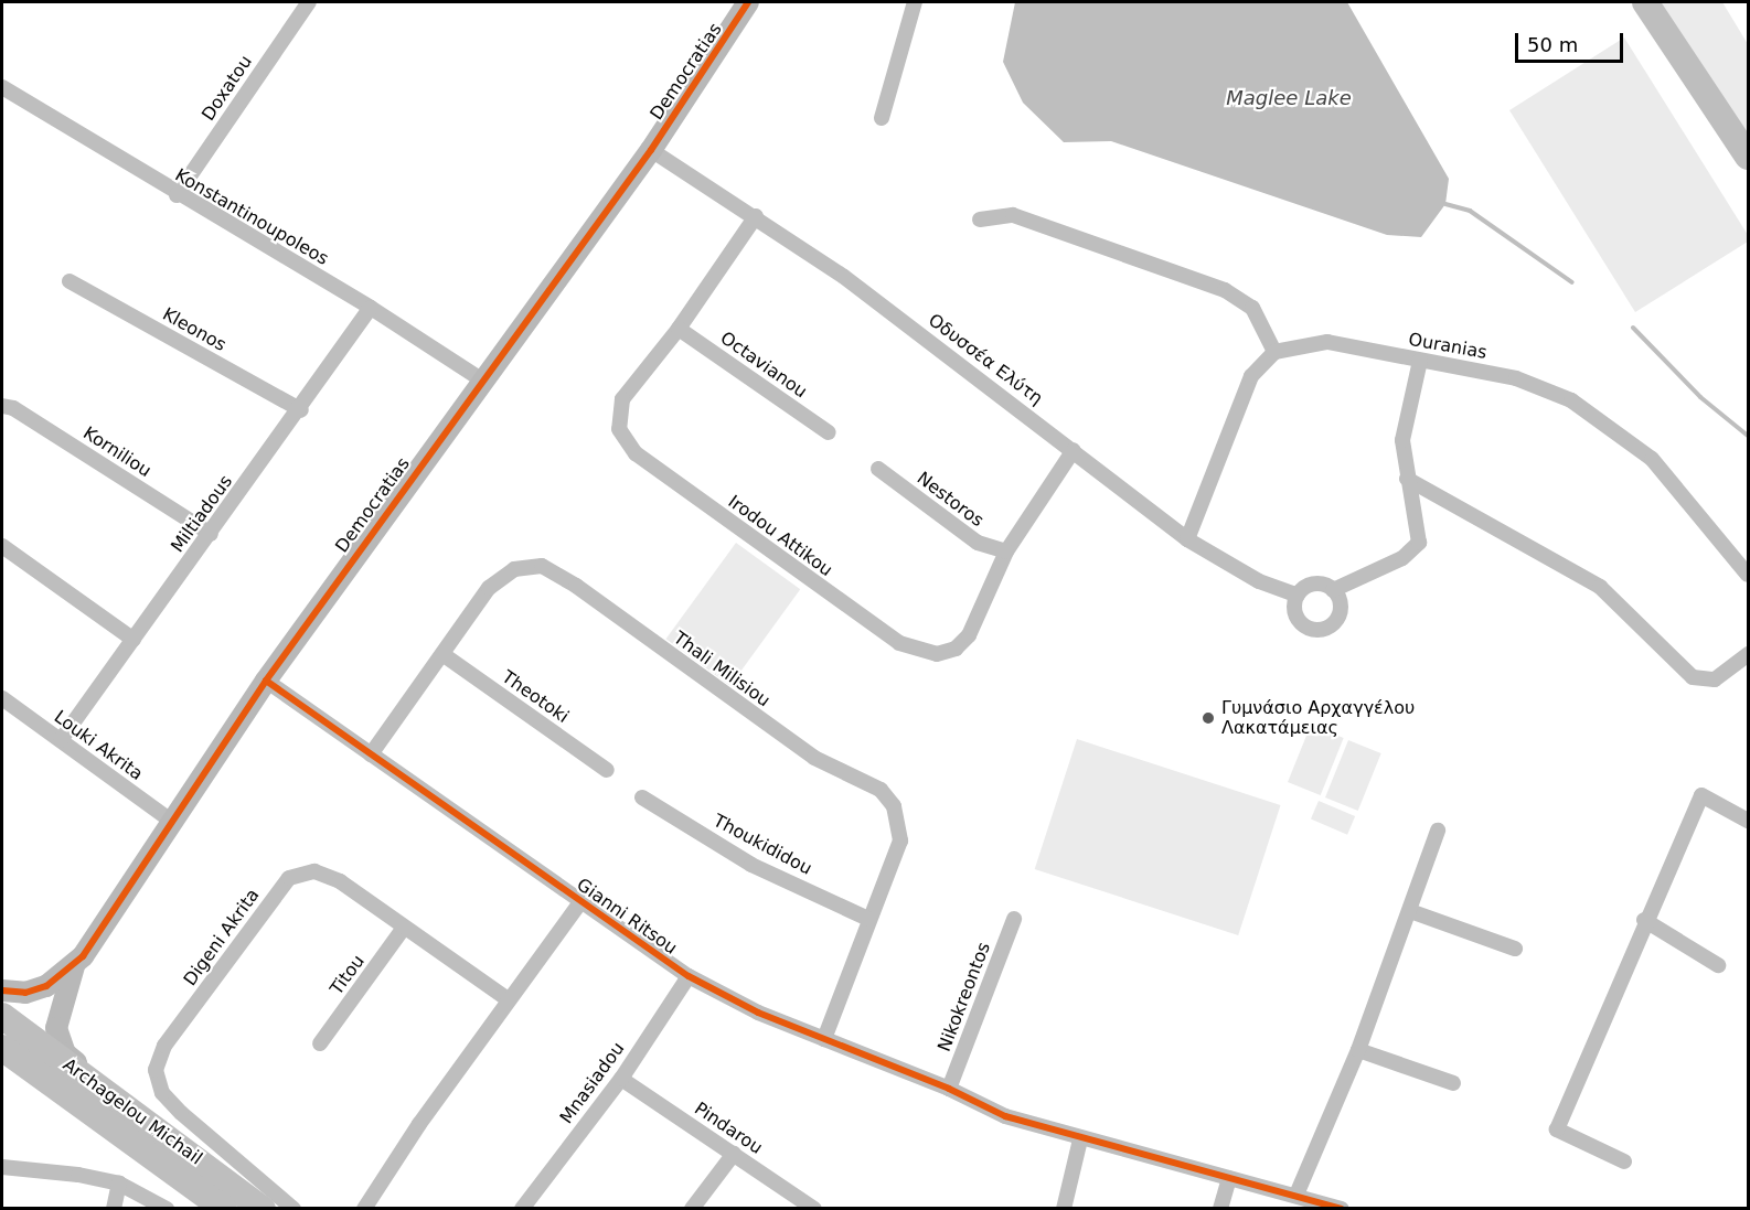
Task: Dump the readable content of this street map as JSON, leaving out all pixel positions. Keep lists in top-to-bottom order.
{
  "streets": {
    "highway": ["Archagelou Michail"],
    "street": [
      "Democratias",
      "Doxatou",
      "Konstantinoupoleos",
      "Kleonos",
      "Ouranias",
      "Οδυσσέα Ελύτη",
      "Octavianou",
      "Korniliou",
      "Nestoros",
      "Miltiadous",
      "Irodou Attikou",
      "Thali Milisiou",
      "Theotoki",
      "Louki Akrita",
      "Thoukididou",
      "Gianni Ritsou",
      "Digeni Akrita",
      "Titou",
      "Nikokreontos",
      "Mnasiadou",
      "Pindarou"
    ]
  },
  "crossings": [
    ["Democratias", "Konstantinoupoleos"],
    ["Democratias", "Οδυσσέα Ελύτη"],
    ["Democratias", "Louki Akrita"],
    ["Democratias", "Gianni Ritsou"],
    ["Democratias", "Archagelou Michail"],
    ["Doxatou", "Konstantinoupoleos"],
    ["Konstantinoupoleos", "Miltiadous"],
    ["Kleonos", "Miltiadous"],
    ["Οδυσσέα Ελύτη", "Irodou Attikou"],
    ["Octavianou", "Irodou Attikou"],
    ["Korniliou", "Miltiadous"],
    ["Nestoros", "Irodou Attikou"],
    ["Miltiadous", "Louki Akrita"],
    ["Thali Milisiou", "Theotoki"],
    ["Thali Milisiou", "Thoukididou"],
    ["Thali Milisiou", "Gianni Ritsou"],
    ["Gianni Ritsou", "Nikokreontos"],
    ["Gianni Ritsou", "Mnasiadou"],
    ["Digeni Akrita", "Titou"],
    ["Mnasiadou", "Pindarou"]
  ],
  "water": ["Maglee Lake"],
  "places": ["Γυμνάσιο Αρχαγγέλου Λακατάμειας"],
  "scale_bar": "50 m"
}
